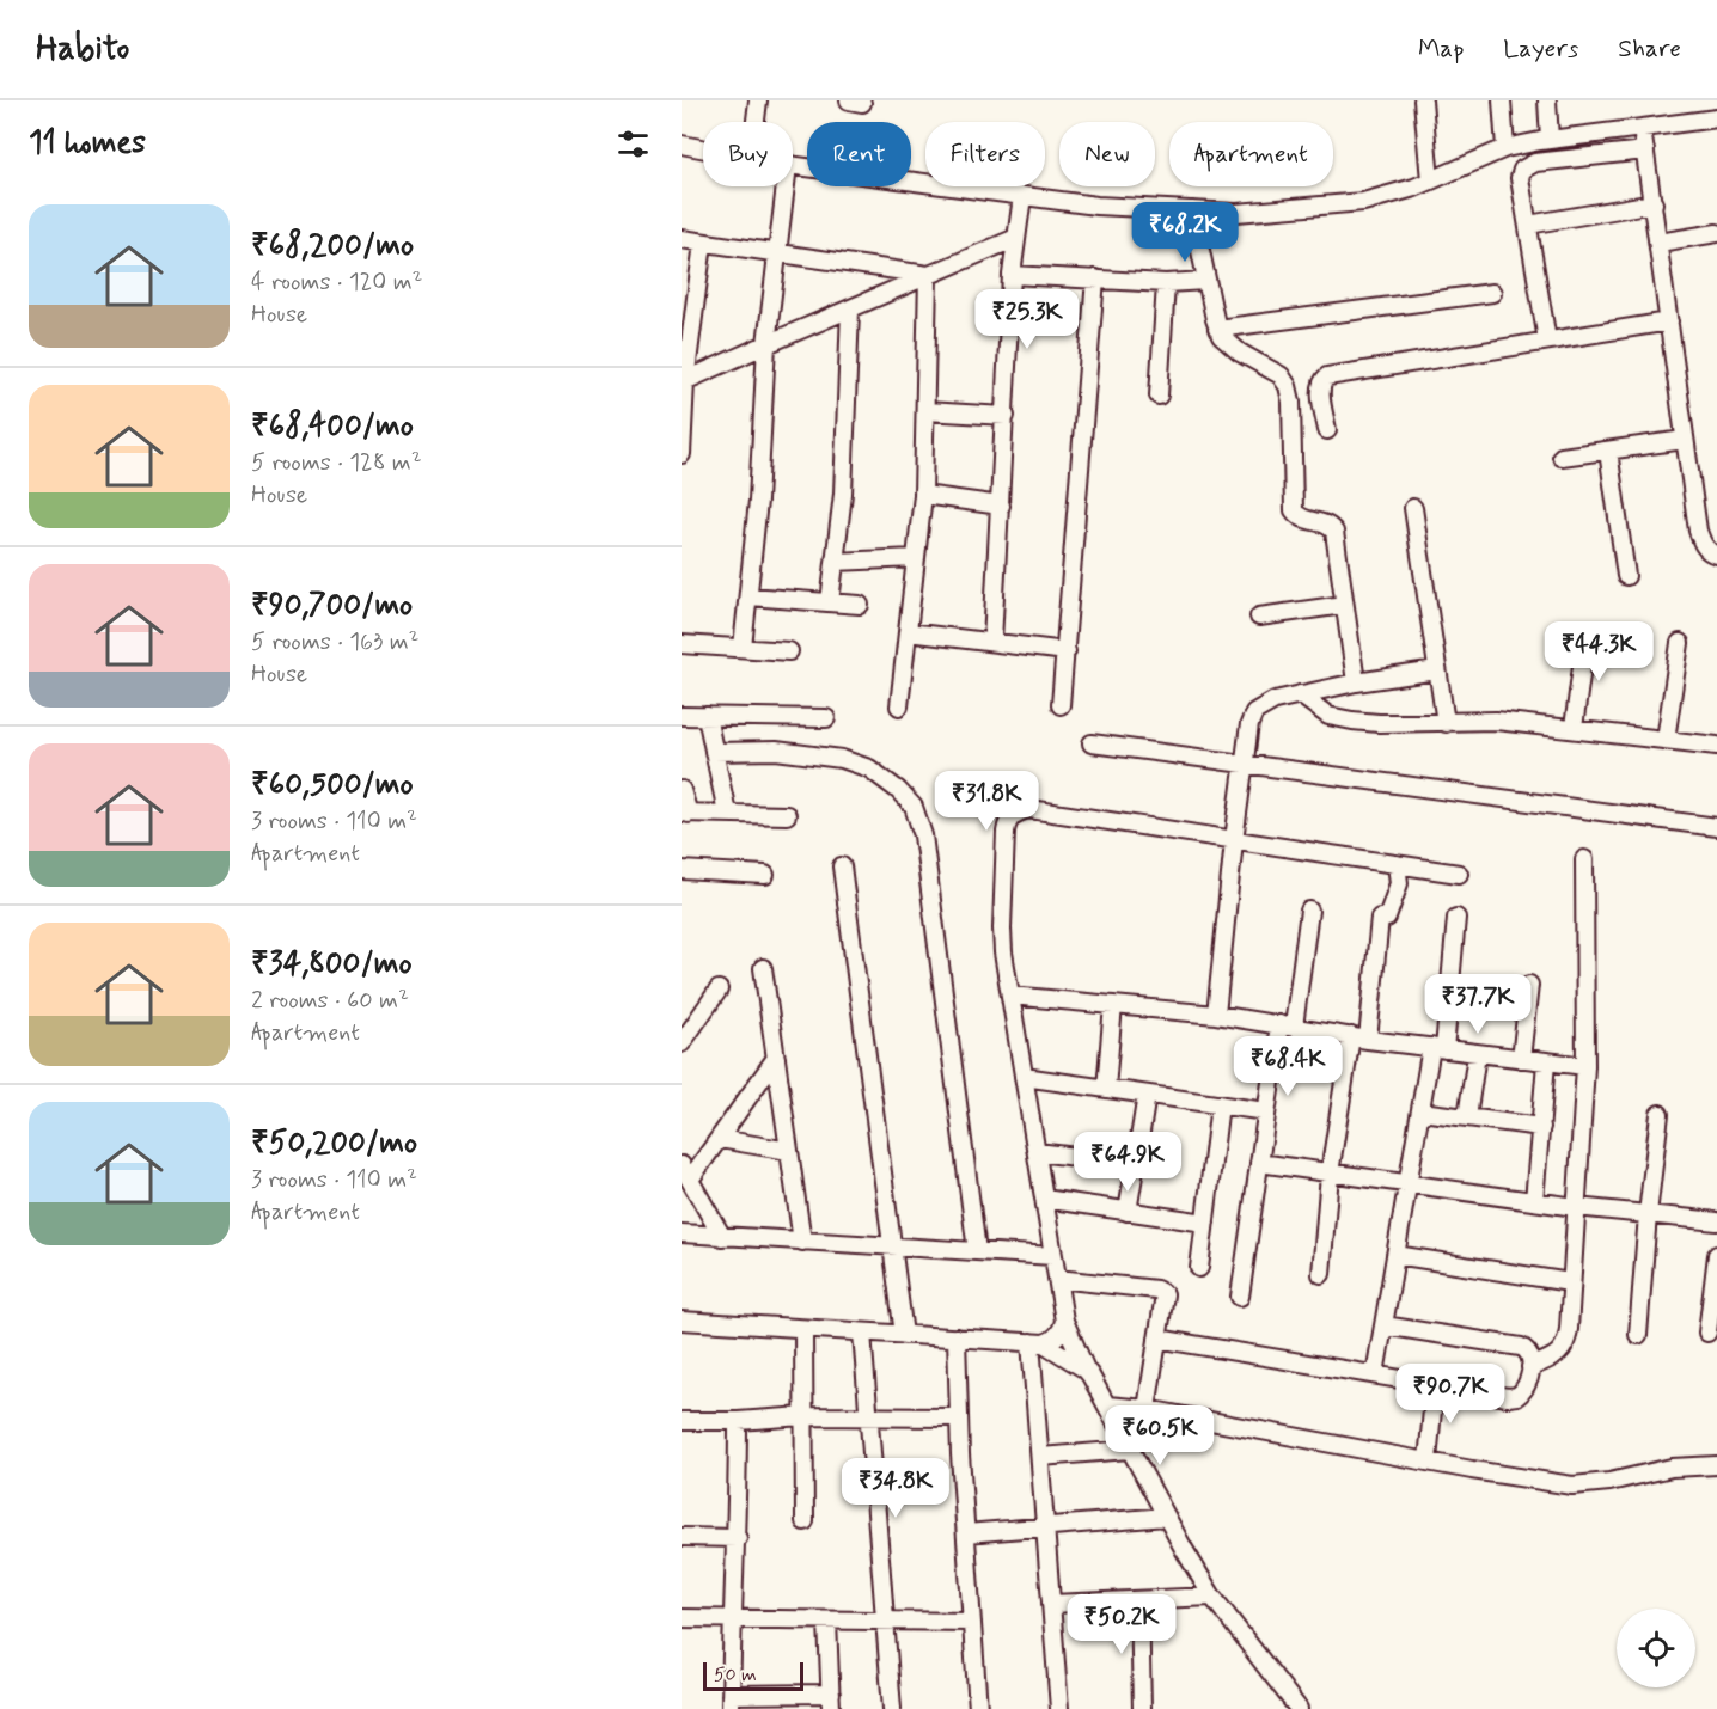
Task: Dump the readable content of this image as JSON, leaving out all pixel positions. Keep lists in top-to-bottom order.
{
  "scale_bar": "50 m",
  "page": {
    "header": "Habito",
    "nav": ["Map", "Layers", "Share"],
    "heading": "11 homes",
    "chip": [
      "Buy",
      "Rent",
      "Filters",
      "New",
      "Apartment"
    ],
    "list": [
      {
        "name": "₹68,200/mo",
        "note": "4 rooms · 120 m² · House"
      },
      {
        "name": "₹68,400/mo",
        "note": "5 rooms · 128 m² · House"
      },
      {
        "name": "₹90,700/mo",
        "note": "5 rooms · 163 m² · House"
      },
      {
        "name": "₹60,500/mo",
        "note": "3 rooms · 110 m² · Apartment"
      },
      {
        "name": "₹34,800/mo",
        "note": "2 rooms · 60 m² · Apartment"
      },
      {
        "name": "₹50,200/mo",
        "note": "3 rooms · 110 m² · Apartment"
      }
    ],
    "price": [
      "₹68.2K",
      "₹25.3K",
      "₹44.3K",
      "₹31.8K",
      "₹37.7K",
      "₹68.4K",
      "₹64.9K",
      "₹90.7K",
      "₹60.5K",
      "₹34.8K",
      "₹50.2K"
    ],
    "scale": "50 m"
  }
}
